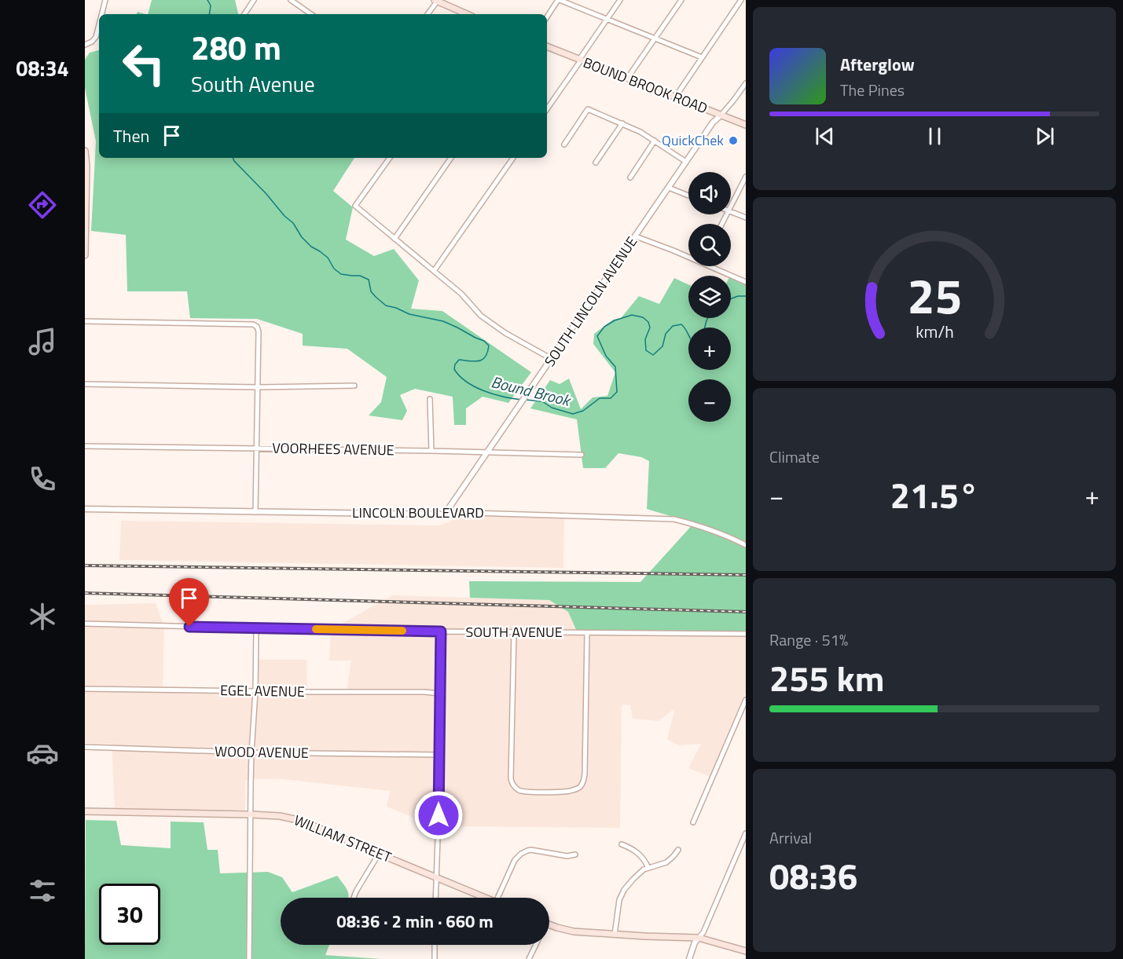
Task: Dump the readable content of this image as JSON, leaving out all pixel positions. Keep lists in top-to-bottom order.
{
  "streets": {
    "main road": ["BOUND BROOK ROAD", "WILLIAM STREET"],
    "street": [
      "SOUTH LINCOLN AVENUE",
      "VOORHEES AVENUE",
      "LINCOLN BOULEVARD",
      "SOUTH AVENUE",
      "EGEL AVENUE",
      "WOOD AVENUE"
    ]
  },
  "crossings": [
    ["BOUND BROOK ROAD", "SOUTH LINCOLN AVENUE"],
    ["SOUTH LINCOLN AVENUE", "VOORHEES AVENUE"],
    ["SOUTH LINCOLN AVENUE", "LINCOLN BOULEVARD"]
  ],
  "water": ["Bound Brook"],
  "places": ["QuickChek"],
  "page": {
    "tabs": "08:34",
    "turn": ["280 m", "South Avenue"],
    "song": ["Afterglow", "The Pines"],
    "then": "Then",
    "map_buttons": ["+", "−"],
    "tile": [
      "Climate",
      ["Range · 51%", "255 km"],
      ["Arrival", "08:36"]
    ],
    "heat": ["−", "21.5°", "+"],
    "limit": "30",
    "trip": "08:36 · 2 min · 660 m",
    "gauge": ["25", "km/h"]
  }
}
